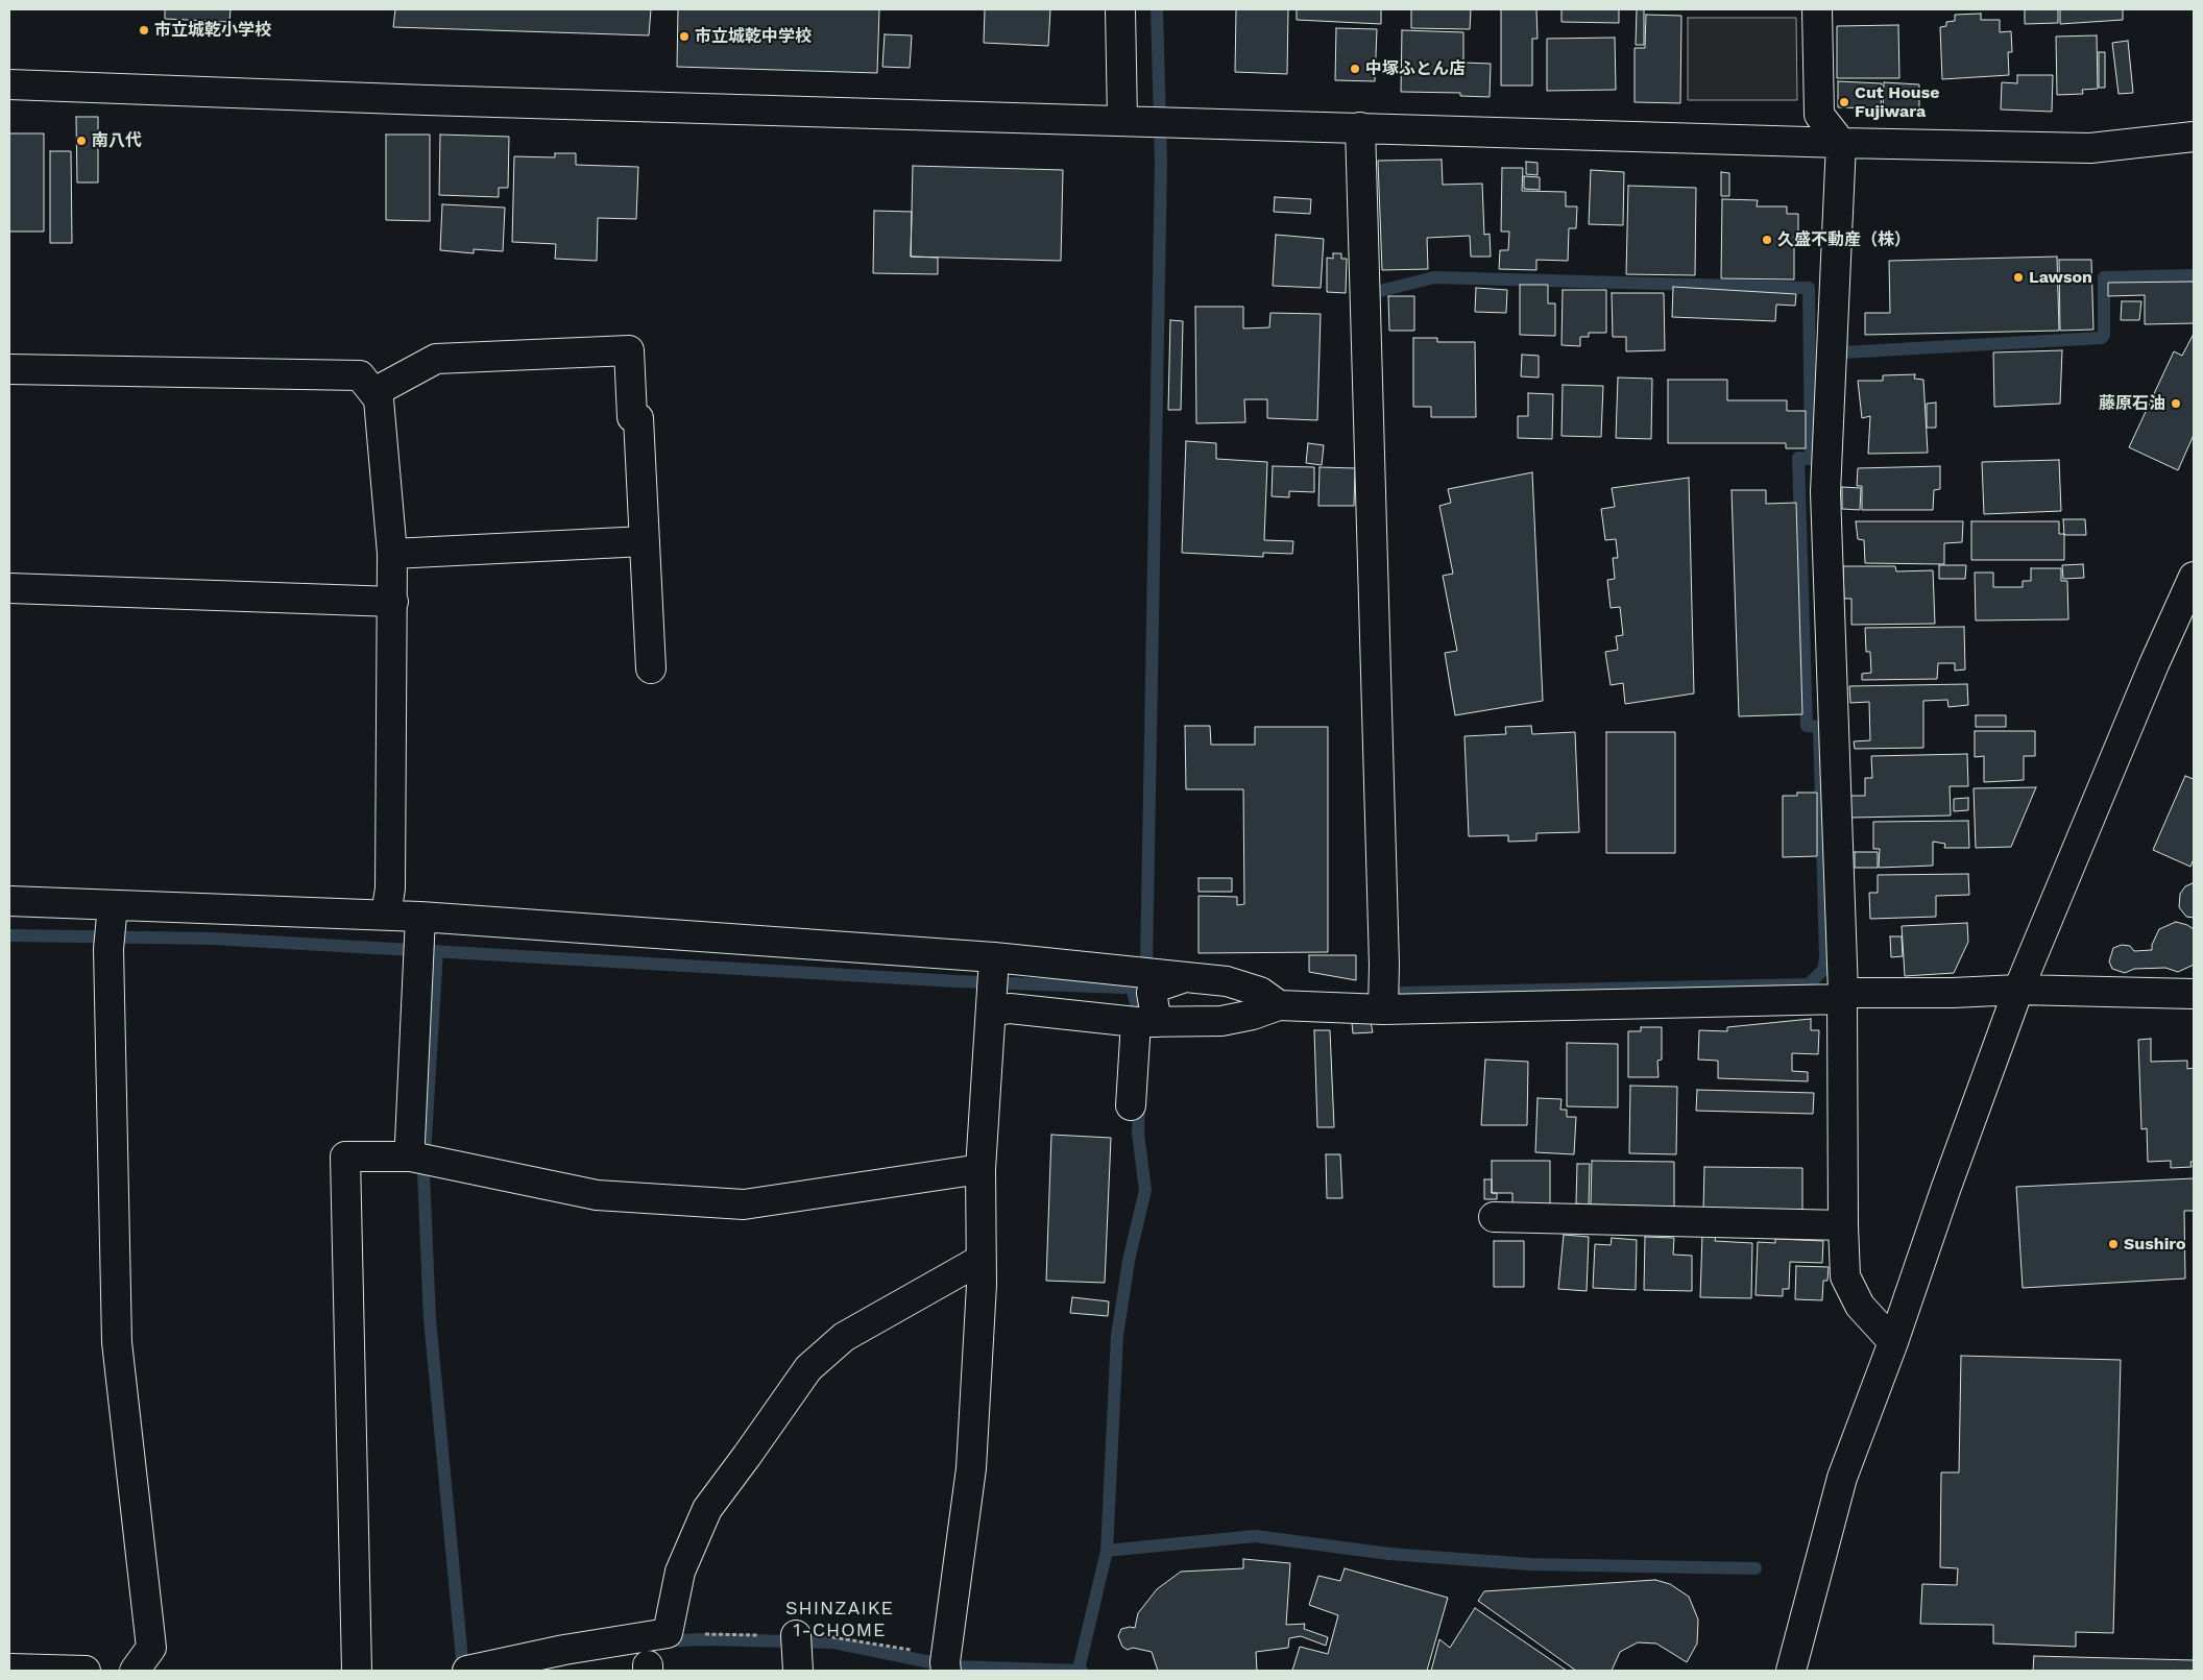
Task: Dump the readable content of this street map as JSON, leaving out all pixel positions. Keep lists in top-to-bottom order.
{
  "districts": ["SHINZAIKE 1-CHOME"],
  "places": [
    "市立城乾小学校",
    "市立城乾中学校",
    "中塚ふとん店",
    "Cut House Fujiwara",
    "南八代",
    "久盛不動産（株）",
    "Lawson",
    "藤原石油",
    "Sushiro"
  ]
}
